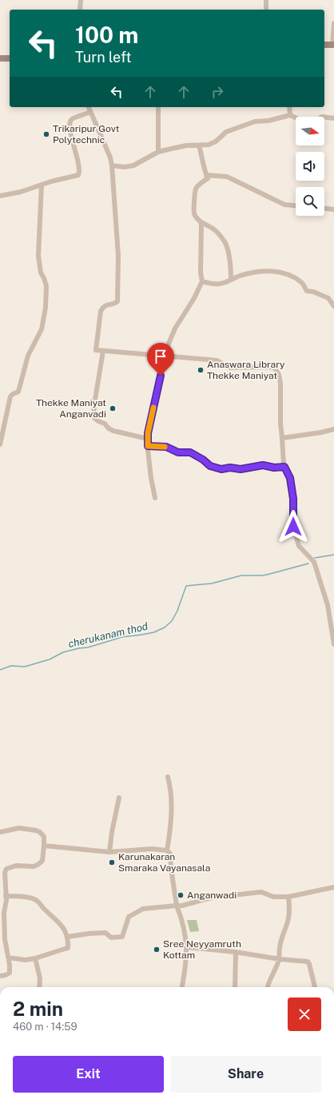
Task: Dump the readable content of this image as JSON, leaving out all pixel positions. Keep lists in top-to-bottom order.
{
  "water": ["cherukanam thod"],
  "places": [
    "Trikaripur Govt Polytechnic",
    "Anaswara Library Thekke Maniyat",
    "Thekke Maniyat Anganvadi",
    "Karunakaran Smaraka Vayanasala",
    "Anganwadi",
    "Sree Neyyamruth Kottam"
  ],
  "north": "right",
  "page": {
    "turn": ["100 m", "Turn left"],
    "heading": ["2 min", "460 m · 14:59"],
    "buttons": ["Exit", "Share"]
  }
}
